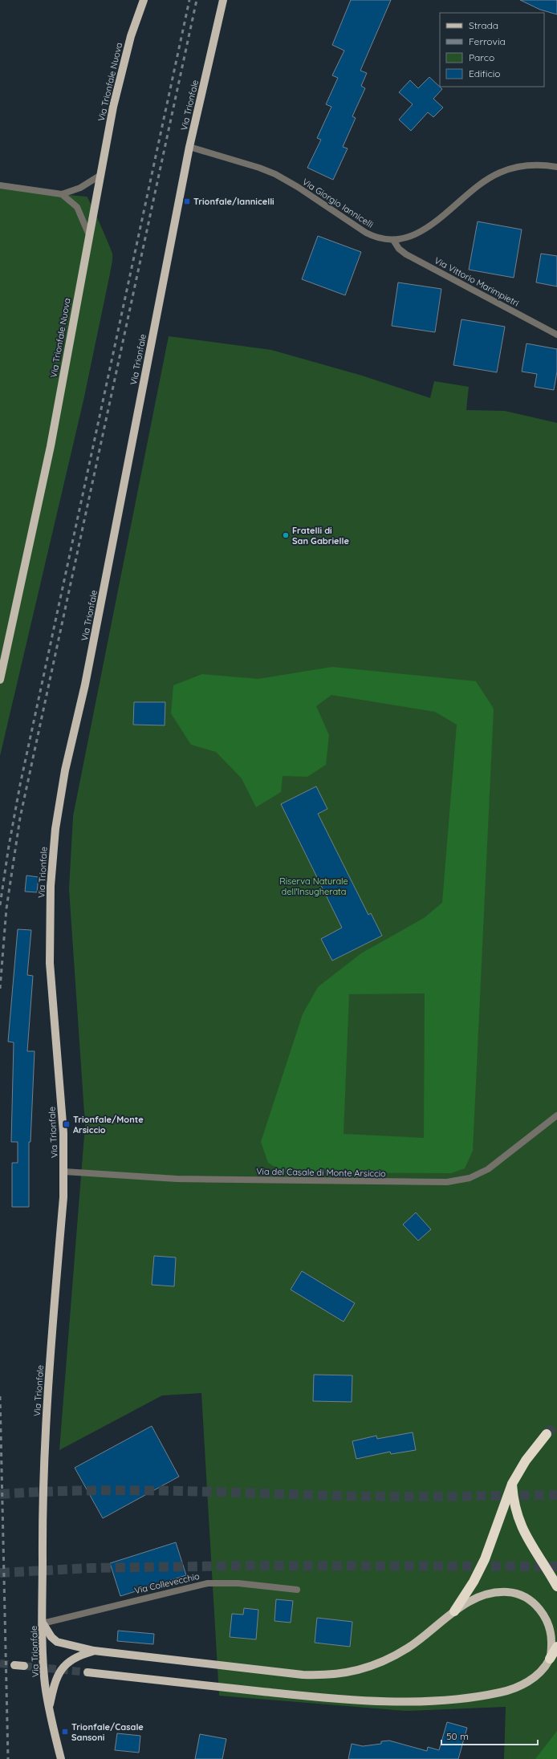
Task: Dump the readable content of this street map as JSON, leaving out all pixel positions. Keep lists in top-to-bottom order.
{
  "streets": {
    "main road": ["Via Trionfale Nuova", "Via Trionfale"],
    "street": [
      "Via Giorgio Iannicelli",
      "Via Vittorio Marimpietri",
      "Via del Casale di Monte Arsiccio",
      "Via Collevecchio"
    ]
  },
  "crossings": [
    ["Via Trionfale", "Via Giorgio Iannicelli"],
    ["Via Trionfale", "Via del Casale di Monte Arsiccio"],
    ["Via Trionfale", "Via Collevecchio"],
    ["Via Giorgio Iannicelli", "Via Vittorio Marimpietri"]
  ],
  "parks": ["Riserva Naturale dell'Insugherata"],
  "places": {
    "transit": ["Trionfale/Iannicelli", "Trionfale/Monte Arsiccio", "Trionfale/Casale Sansoni"],
    "other": ["Fratelli di San Gabrielle"]
  },
  "legend": [
    "Strada",
    "Ferrovia",
    "Parco",
    "Edificio"
  ],
  "scale_bar": "50 m"
}
